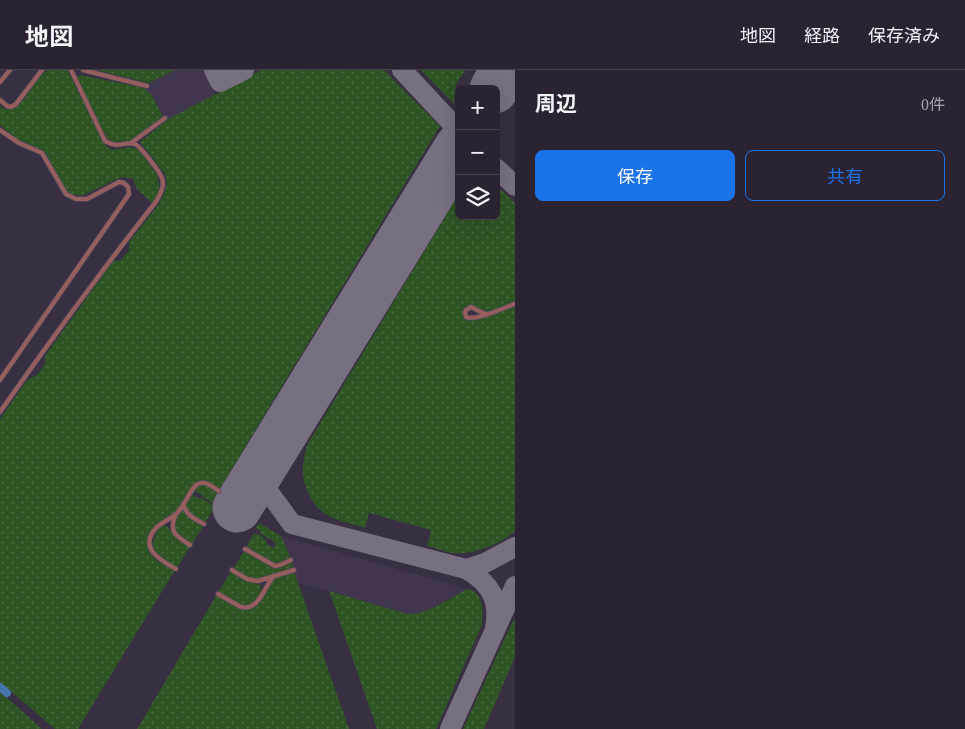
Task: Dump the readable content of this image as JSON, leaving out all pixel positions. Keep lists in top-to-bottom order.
{
  "page": {
    "header": "地図",
    "nav": ["地図", "経路", "保存済み"],
    "heading": ["周辺", "0件"],
    "map_buttons": ["+", "−"],
    "buttons": ["保存", "共有"]
  }
}
